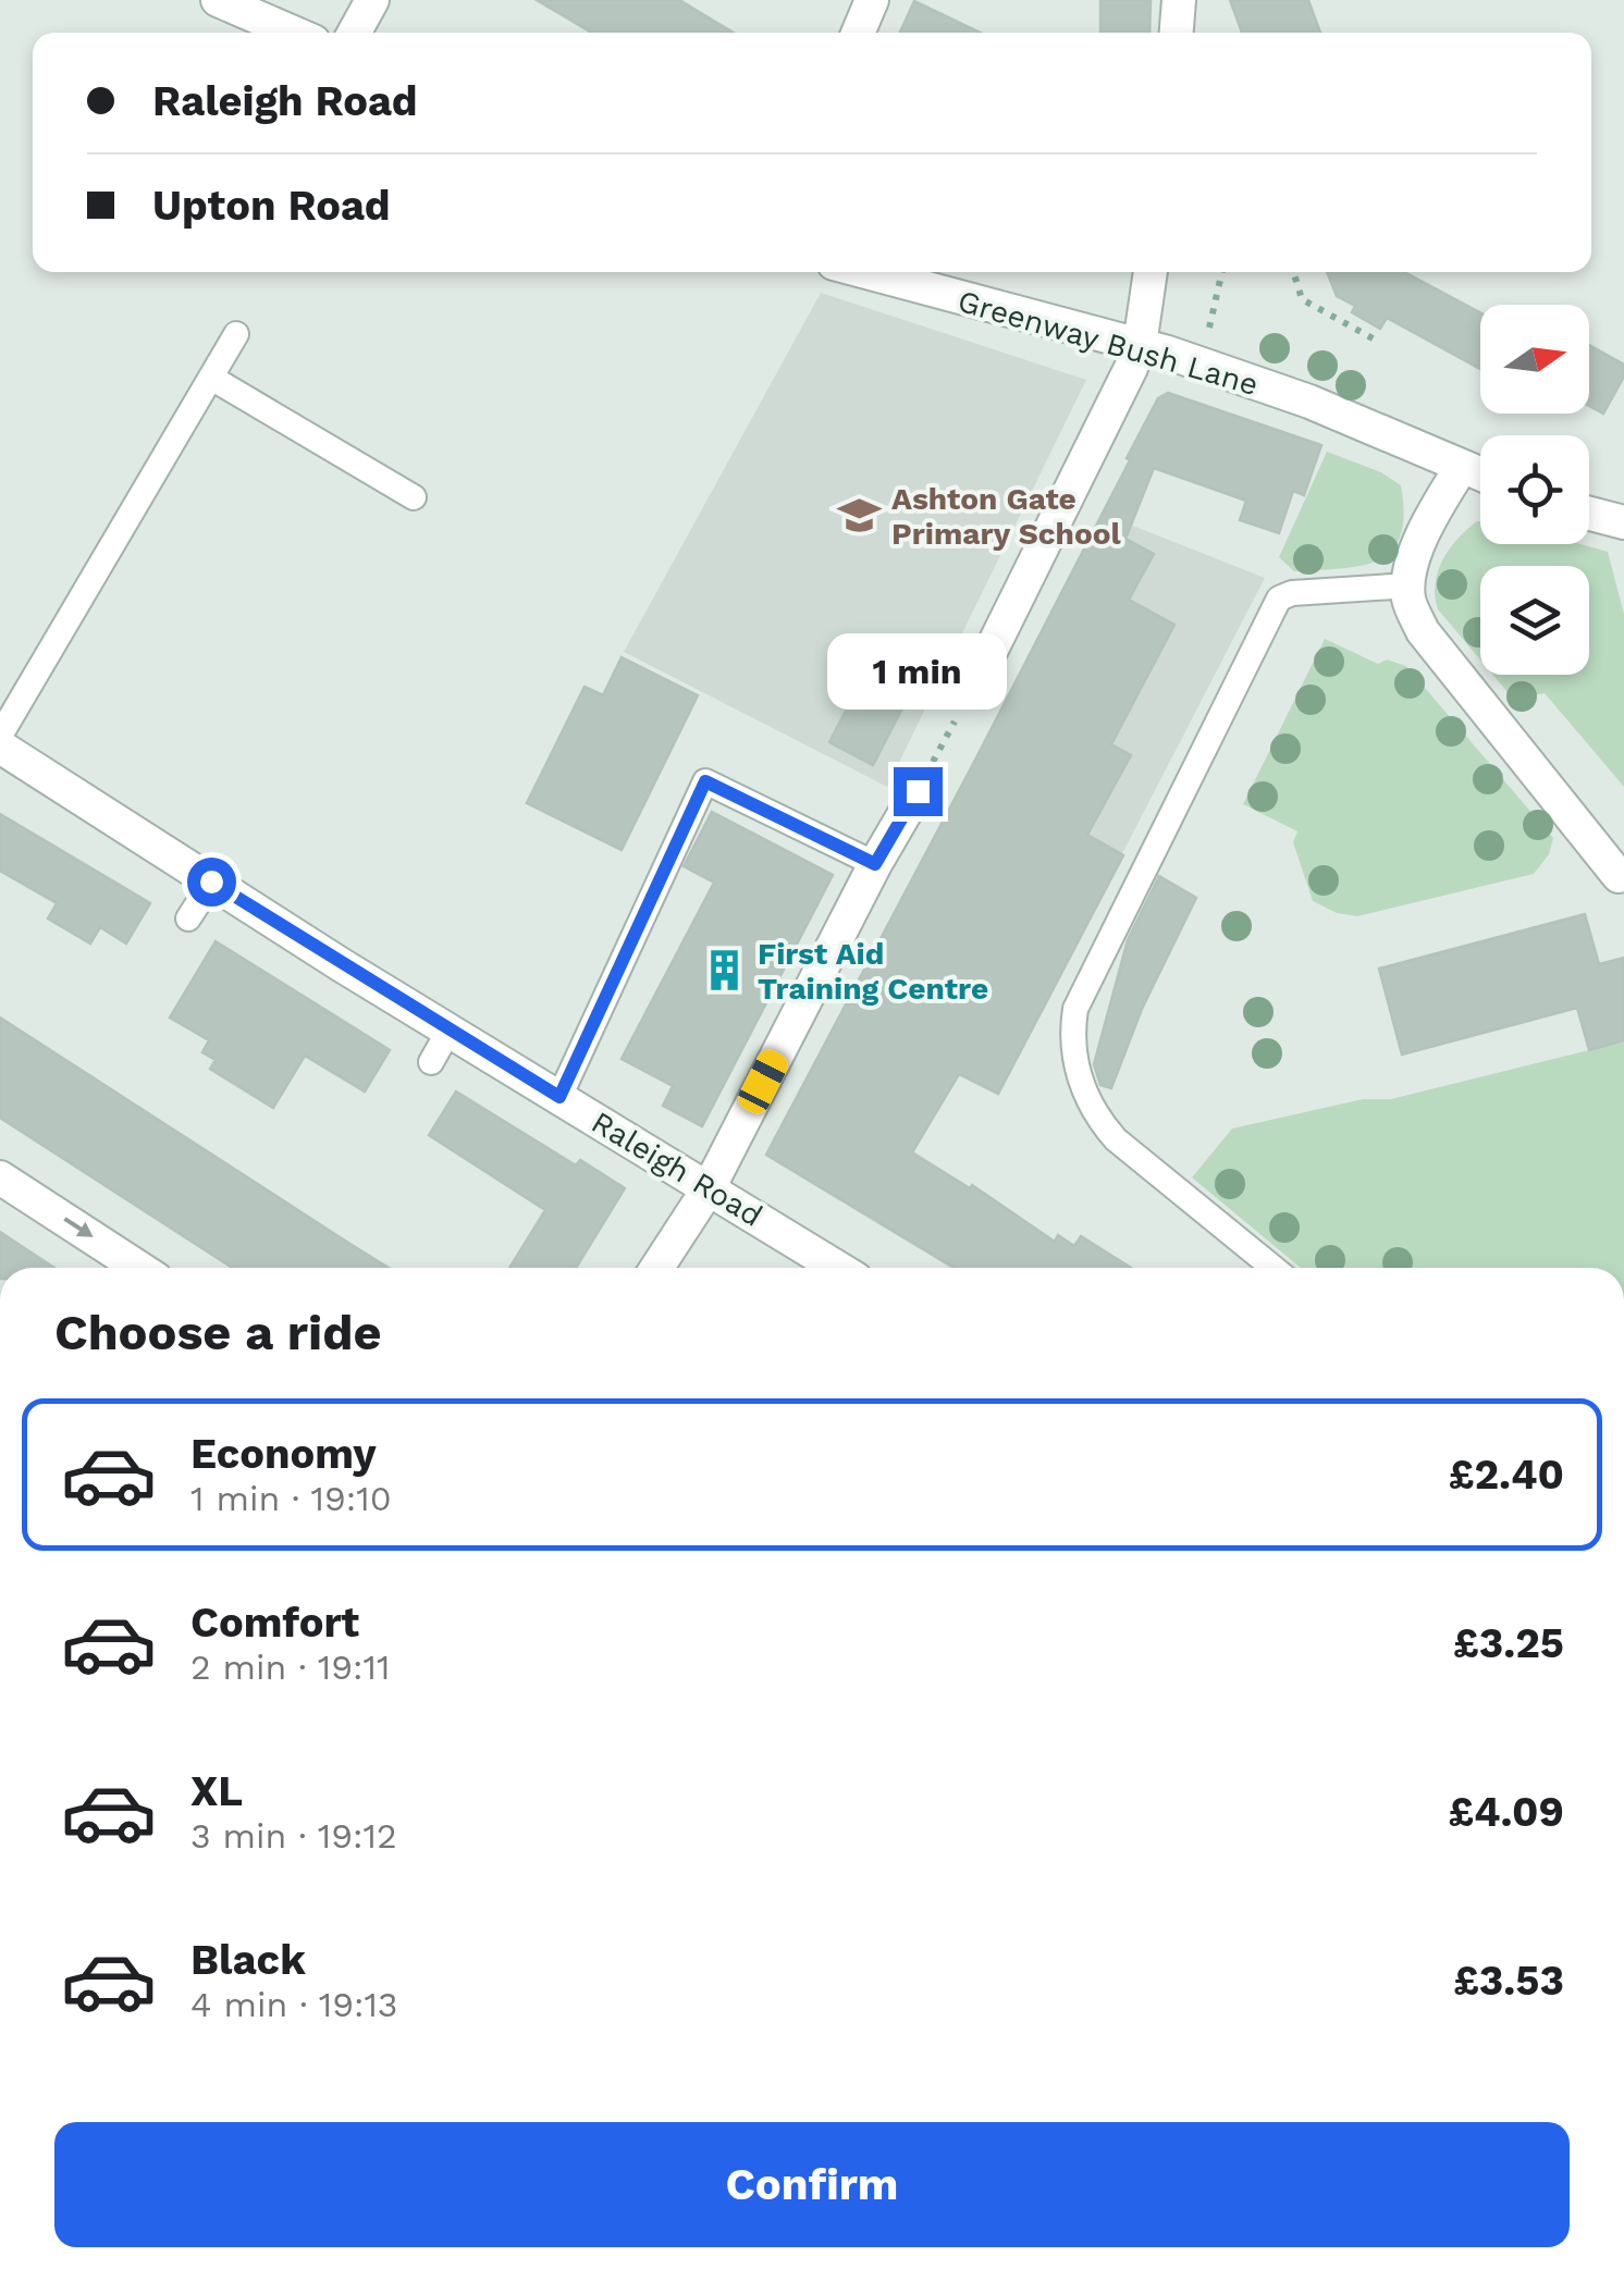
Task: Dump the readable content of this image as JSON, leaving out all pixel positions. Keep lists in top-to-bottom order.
{
  "streets": {
    "street": ["Greenway Bush Lane", "Raleigh Road"]
  },
  "places": {
    "school or university": ["Ashton Gate Primary School"],
    "building": ["First Aid Training Centre"]
  },
  "north": "right",
  "page": {
    "banner": ["Raleigh Road", "Upton Road"],
    "bubble": "1 min",
    "heading": "Choose a ride",
    "list": [
      {
        "name": "Economy",
        "note": "1 min · 19:10",
        "value": "£2.40"
      },
      {
        "name": "Comfort",
        "note": "2 min · 19:11",
        "value": "£3.25"
      },
      {
        "name": "XL",
        "note": "3 min · 19:12",
        "value": "£4.09"
      },
      {
        "name": "Black",
        "note": "4 min · 19:13",
        "value": "£3.53"
      }
    ],
    "buttons": "Confirm"
  }
}
